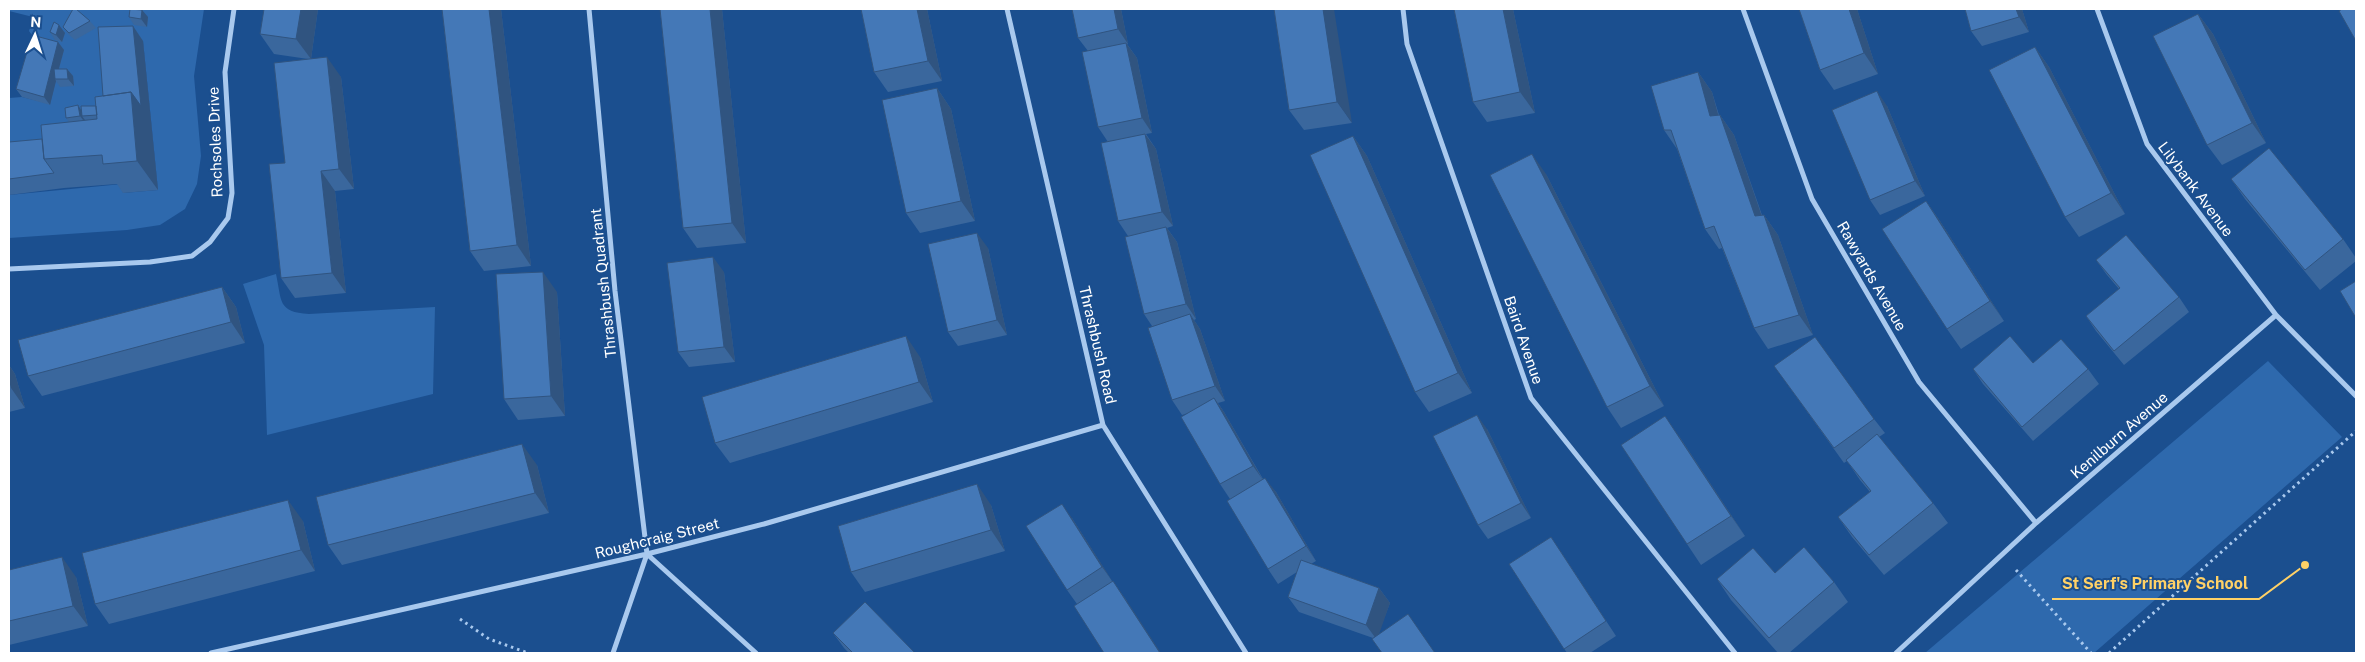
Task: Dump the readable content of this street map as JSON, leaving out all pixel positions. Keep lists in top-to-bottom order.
{
  "streets": {
    "street": [
      "Rochsoles Drive",
      "Lilybank Avenue",
      "Rawyards Avenue",
      "Thrashbush Quadrant",
      "Baird Avenue",
      "Thrashbush Road",
      "Kenilburn Avenue",
      "Roughcraig Street"
    ]
  },
  "crossings": [
    ["Lilybank Avenue", "Kenilburn Avenue"],
    ["Rawyards Avenue", "Kenilburn Avenue"],
    ["Thrashbush Quadrant", "Roughcraig Street"],
    ["Thrashbush Road", "Roughcraig Street"]
  ],
  "places": ["St Serf's Primary School"],
  "north": "top"
}
